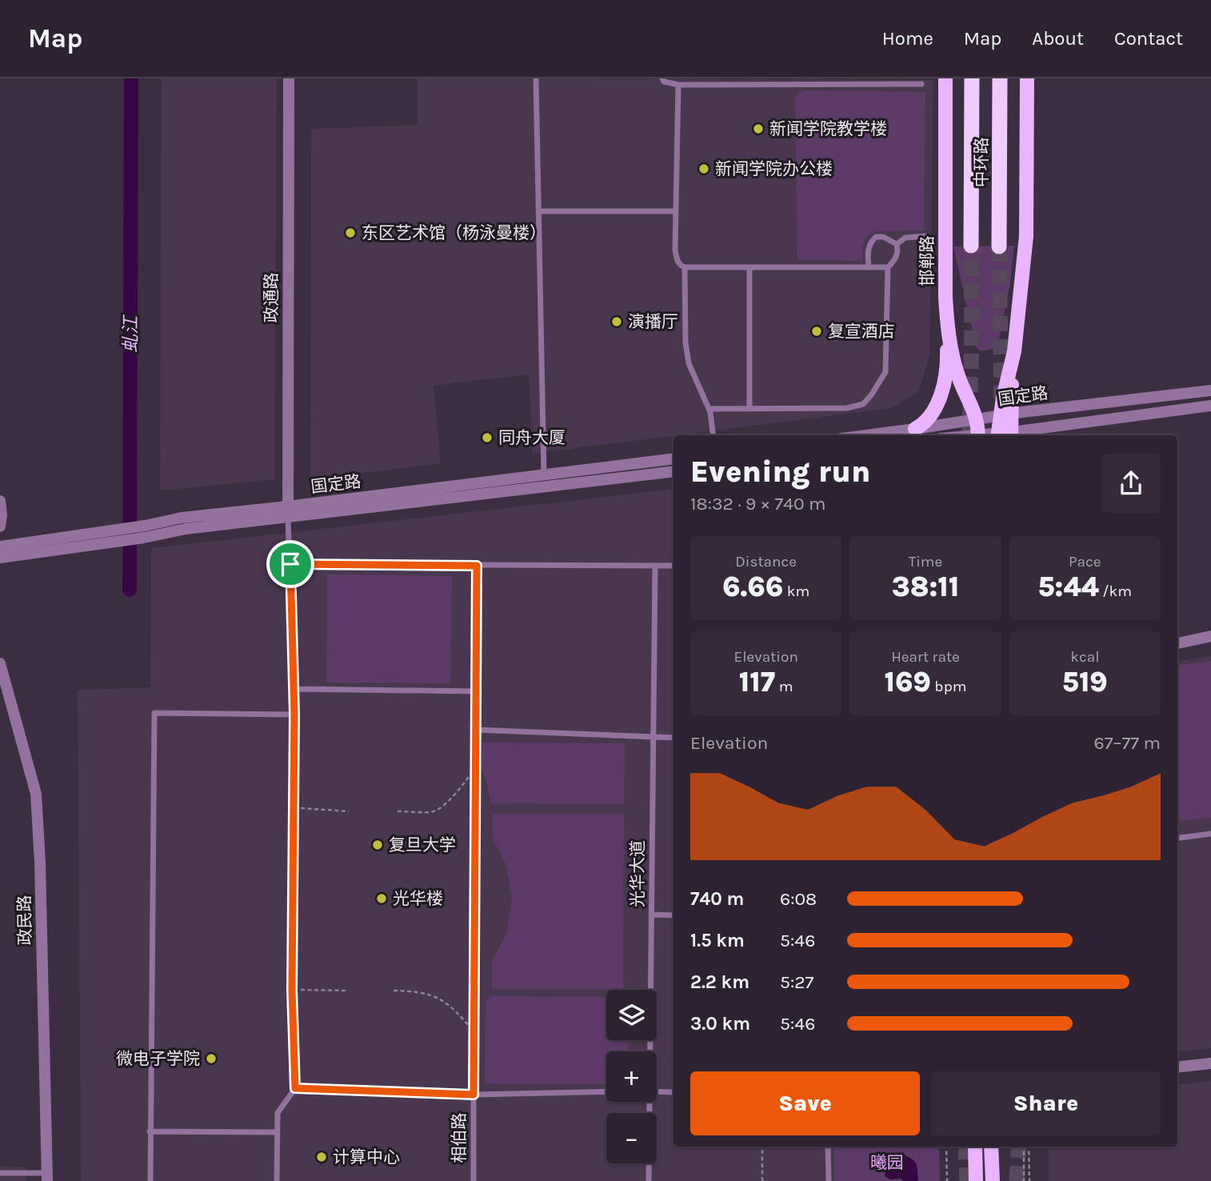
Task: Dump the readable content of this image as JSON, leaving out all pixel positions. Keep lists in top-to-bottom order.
{
  "streets": {
    "highway": ["中环路"],
    "main road": ["邯郸路"],
    "street": ["政通路", "国定路", "政民路"],
    "lane": ["光华大道", "相伯路"]
  },
  "crossings": [
    ["邯郸路", "国定路"],
    ["政通路", "国定路"]
  ],
  "water": ["虬江"],
  "parks": ["曦园"],
  "places": [
    "新闻学院教学楼",
    "新闻学院办公楼",
    "东区艺术馆（杨泳曼楼）",
    "演播厅",
    "复宣酒店",
    "同舟大厦",
    "复旦大学",
    "光华楼",
    "微电子学院",
    "计算中心"
  ],
  "page": {
    "header": "Map",
    "nav": [
      "Home",
      "Map",
      "About",
      "Contact"
    ],
    "heading": ["Evening run", "18:32 · 9 × 740 m"],
    "stats": [
      ["Distance", "6.66 km"],
      ["Time", "38:11"],
      ["Pace", "5:44 /km"],
      ["Elevation", "117 m"],
      ["Heart rate", "169 bpm"],
      ["kcal", "519"]
    ],
    "chart": ["Elevation", "67–77 m"],
    "list": [
      {
        "name": "740 m",
        "note": "6:08"
      },
      {
        "name": "1.5 km",
        "note": "5:46"
      },
      {
        "name": "2.2 km",
        "note": "5:27"
      },
      {
        "name": "3.0 km",
        "note": "5:46"
      }
    ],
    "map_buttons": ["+", "−"],
    "buttons": ["Save", "Share"]
  }
}
